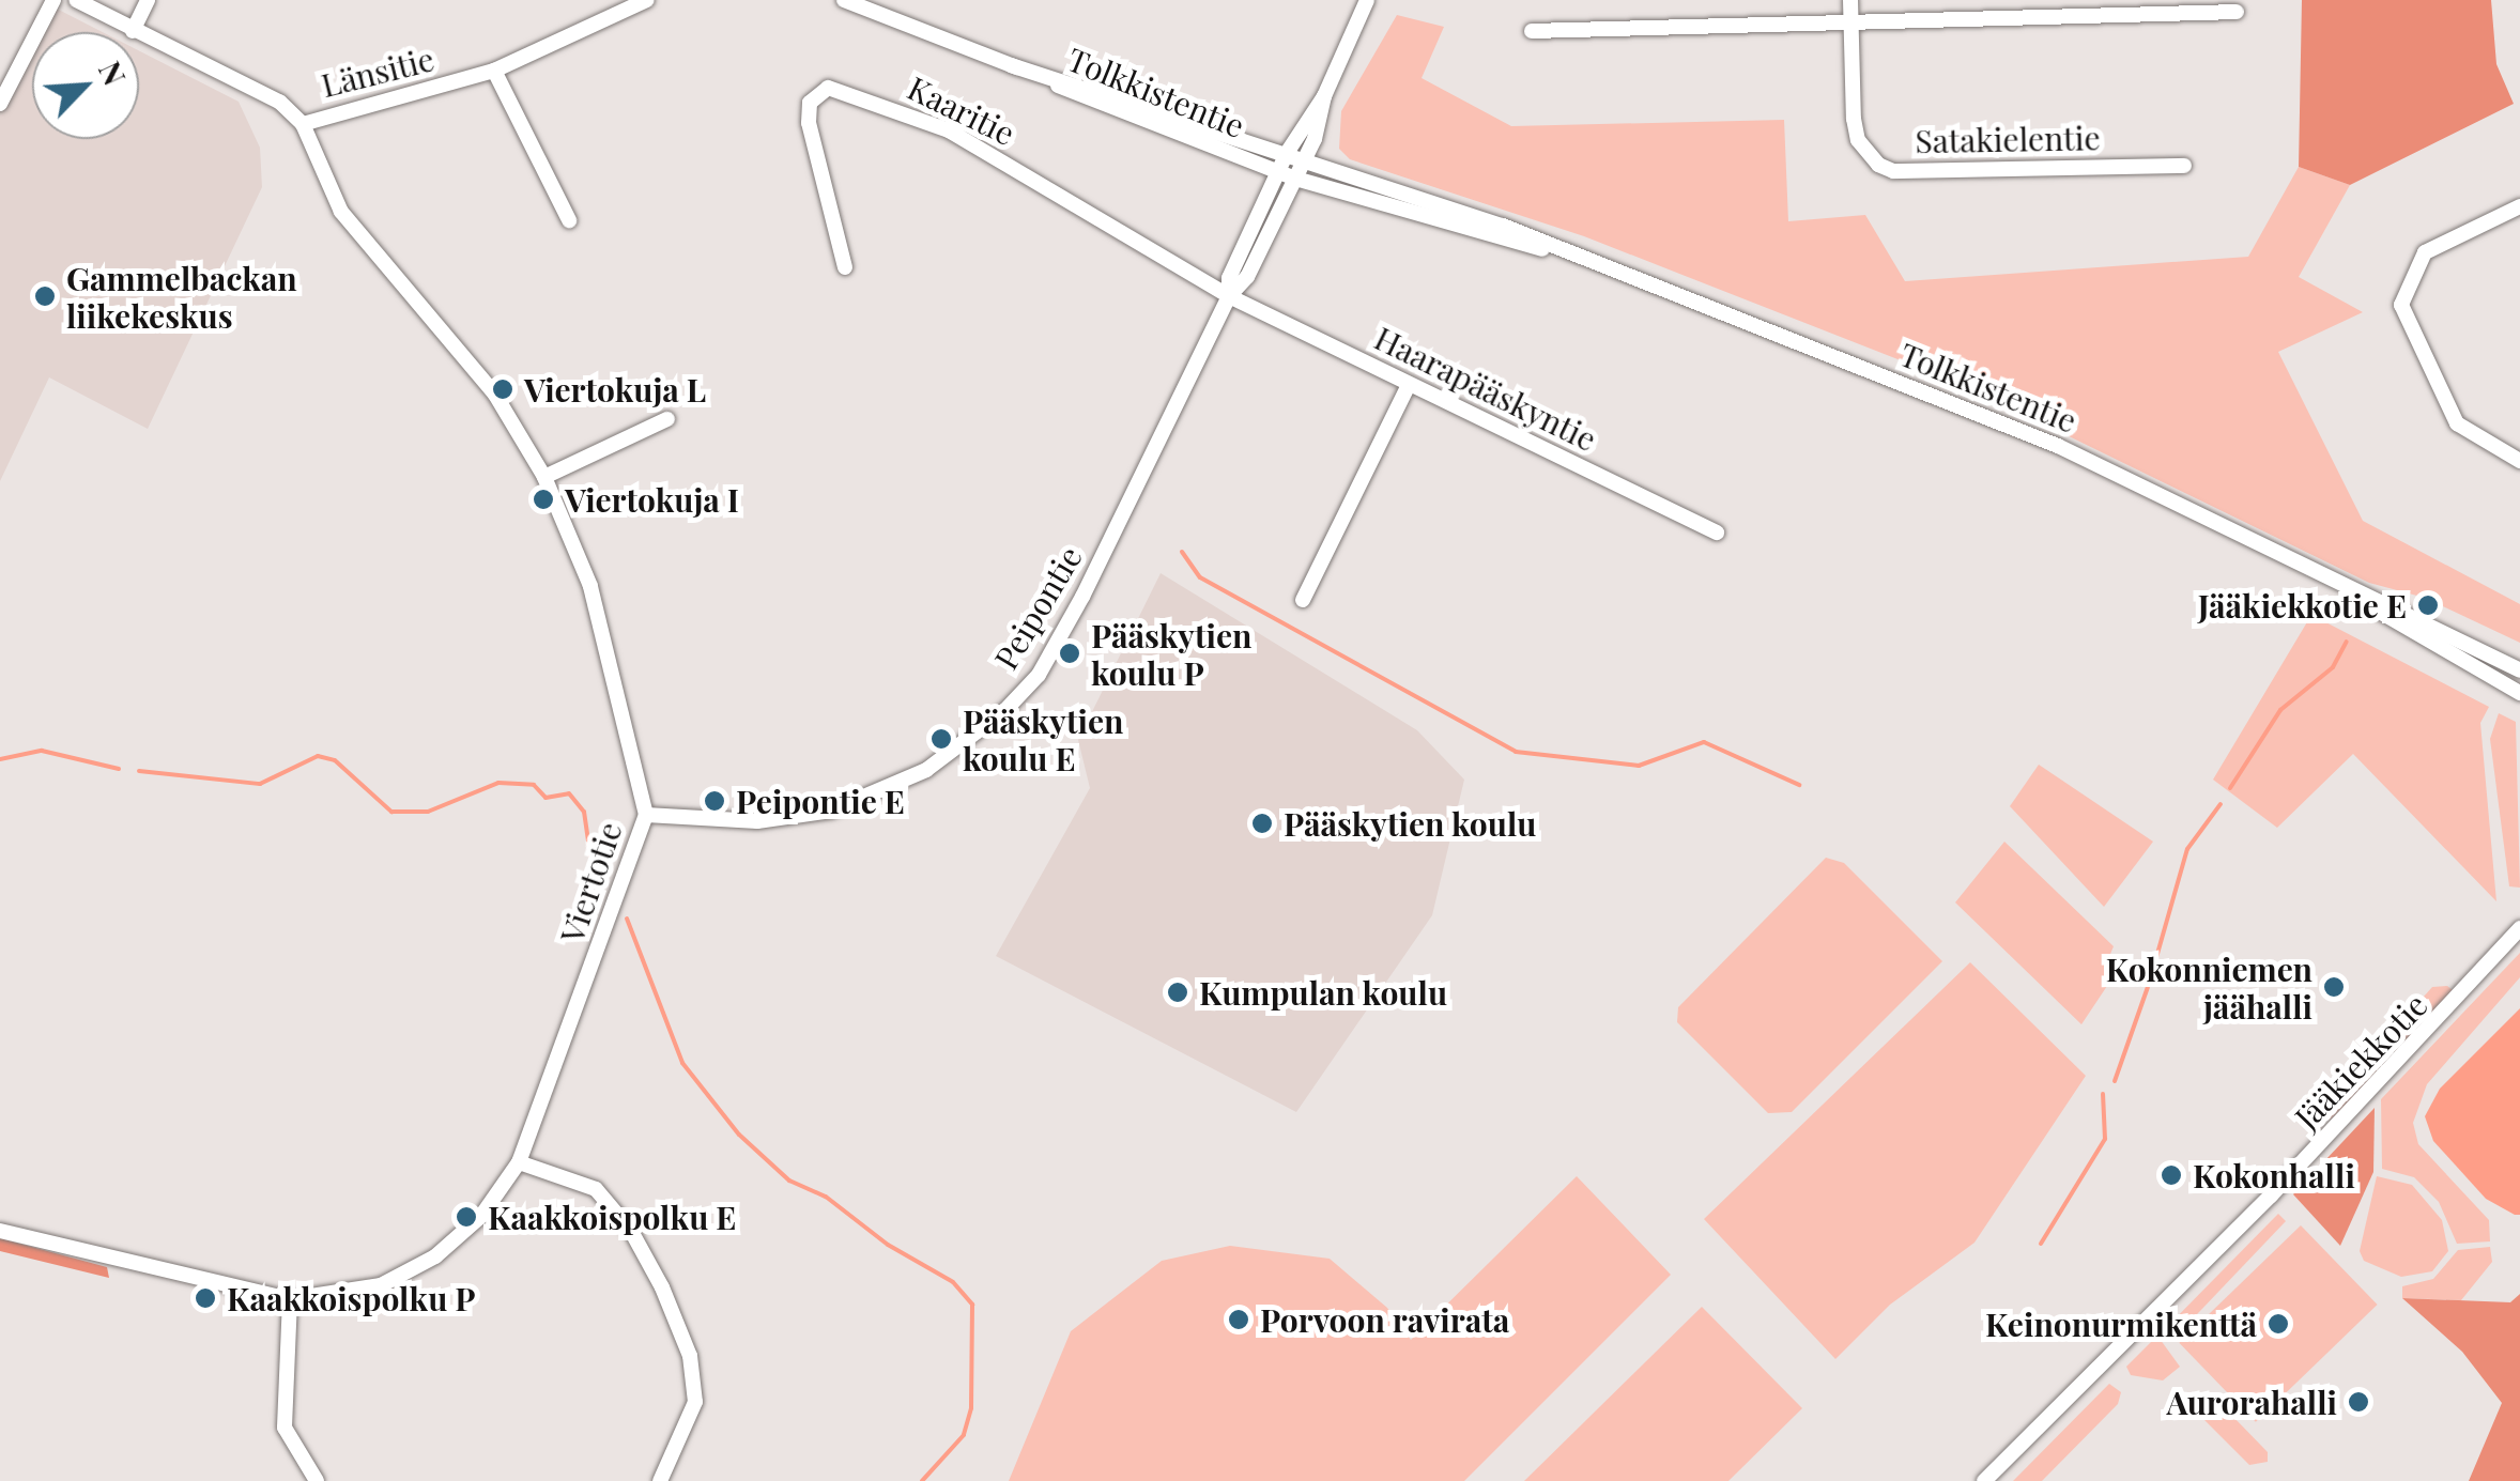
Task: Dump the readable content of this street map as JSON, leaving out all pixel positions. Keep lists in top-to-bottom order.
{
  "streets": {
    "street": [
      "Länsitie",
      "Tolkkistentie",
      "Kaaritie",
      "Satakielentie",
      "Haarapääskyntie",
      "Peipontie",
      "Viertotie",
      "Jääkiekkotie"
    ]
  },
  "crossings": [
    ["Länsitie", "Viertotie"],
    ["Tolkkistentie", "Peipontie"],
    ["Kaaritie", "Haarapääskyntie"],
    ["Kaaritie", "Peipontie"],
    ["Haarapääskyntie", "Peipontie"],
    ["Peipontie", "Viertotie"]
  ],
  "places": [
    "Gammelbackan liikekeskus",
    "Viertokuja L",
    "Viertokuja I",
    "Jääkiekkotie E",
    "Pääskytien koulu P",
    "Pääskytien koulu E",
    "Peipontie E",
    "Pääskytien koulu",
    "Kokonniemen jäähalli",
    "Kumpulan koulu",
    "Kokonhalli",
    "Kaakkoispolku E",
    "Kaakkoispolku P",
    "Porvoon ravirata",
    "Keinonurmikenttä",
    "Aurorahalli"
  ],
  "north": "top right"
}
